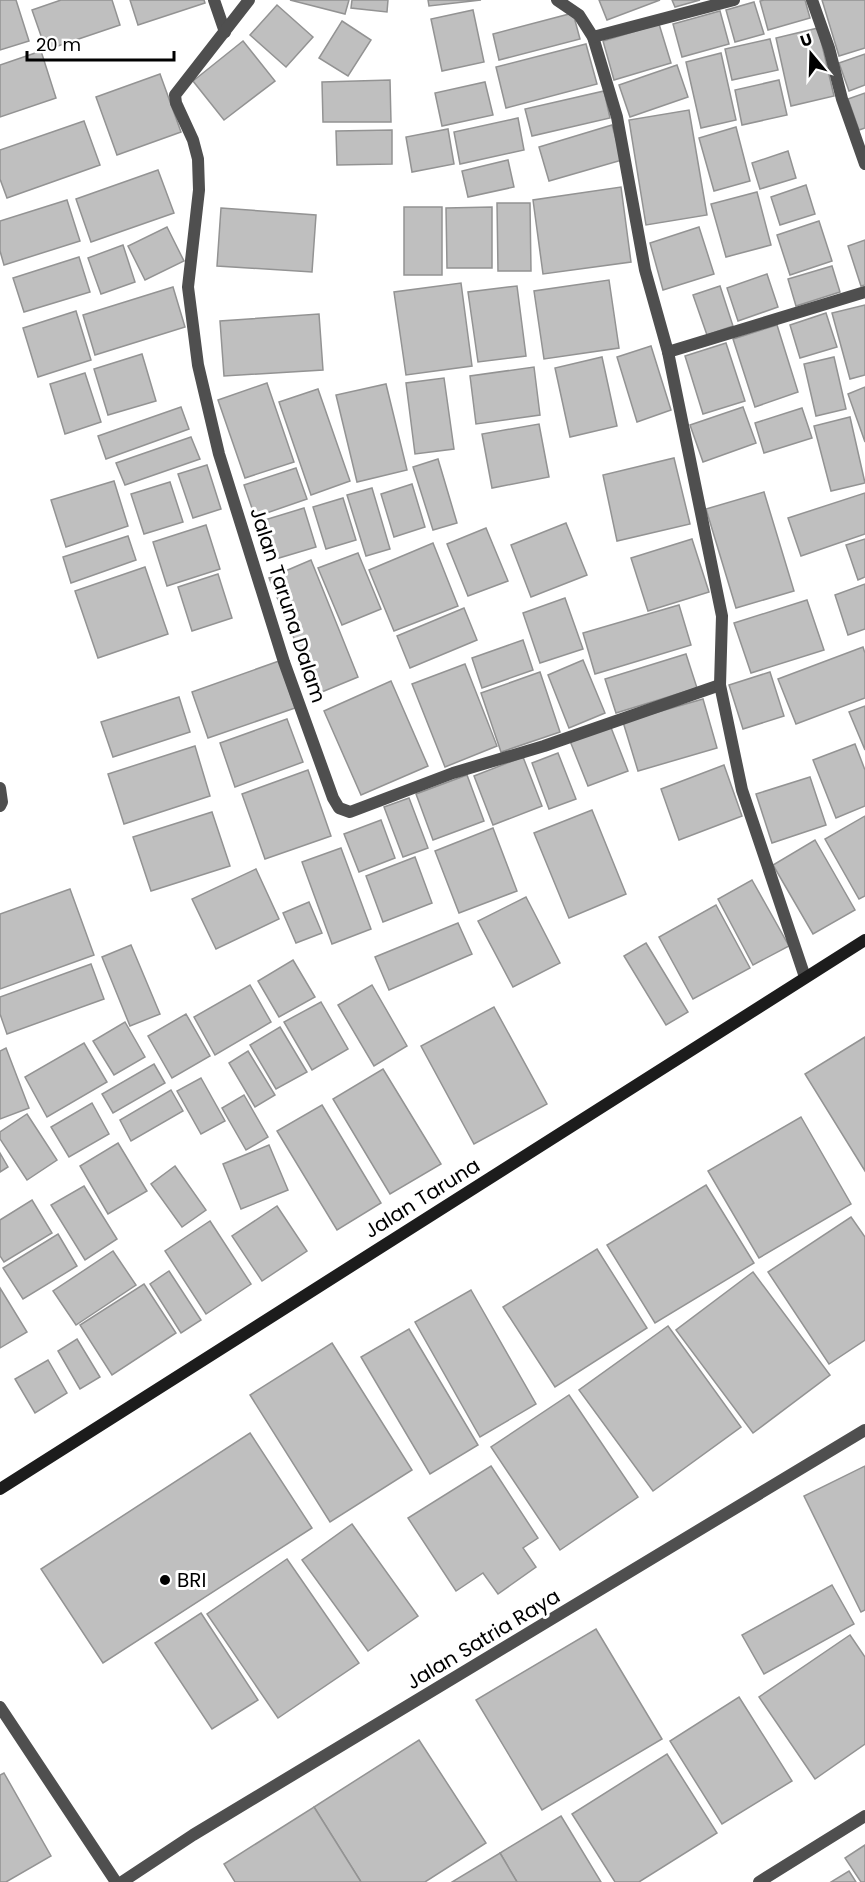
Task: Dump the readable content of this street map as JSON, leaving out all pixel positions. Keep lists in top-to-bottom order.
{
  "streets": {
    "street": ["Jalan Taruna Dalam", "Jalan Taruna", "Jalan Satria Raya"]
  },
  "places": ["BRI"],
  "scale_bar": "20 m",
  "north": "top"
}
